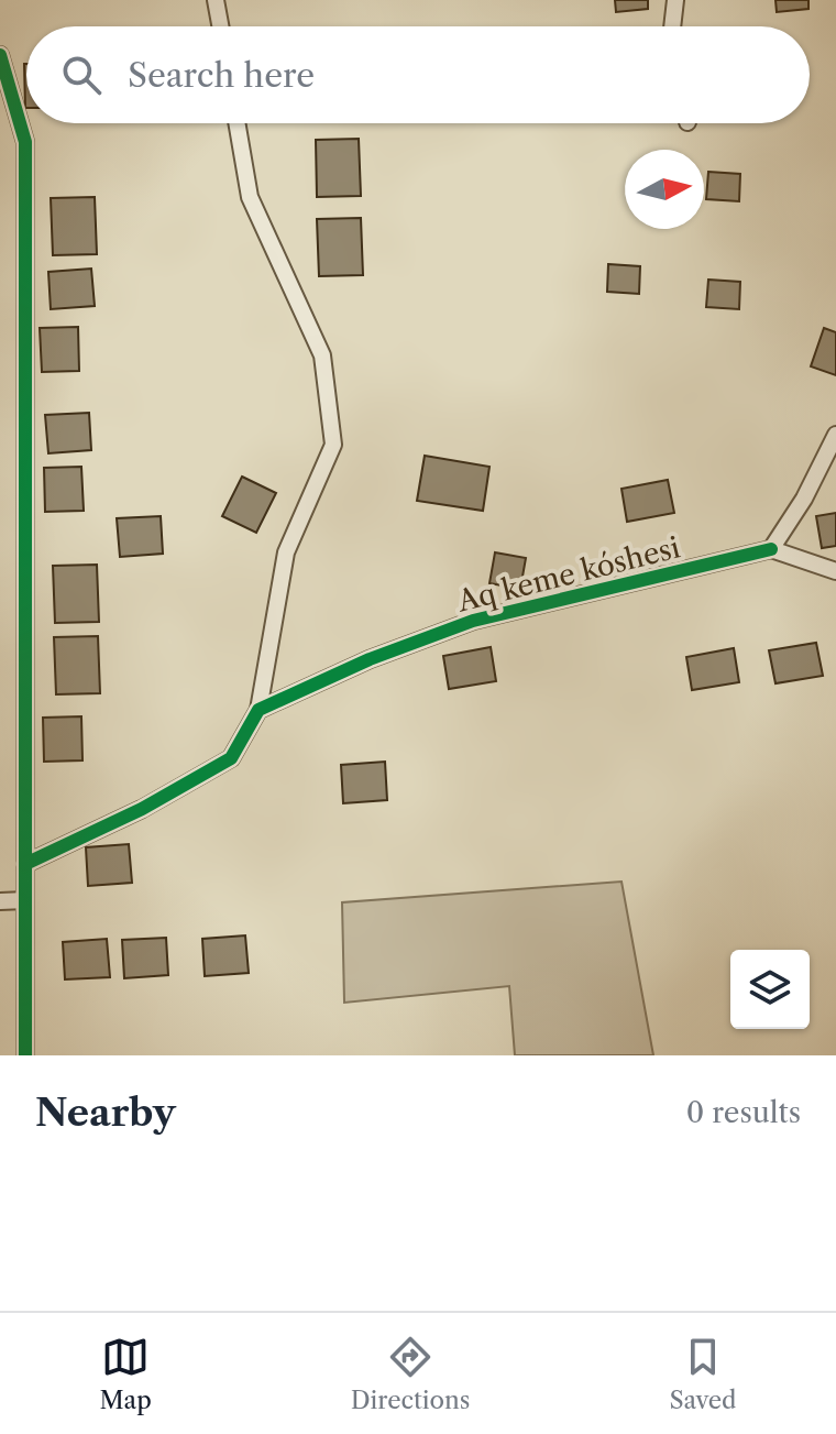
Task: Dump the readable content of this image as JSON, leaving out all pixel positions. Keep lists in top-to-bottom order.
{
  "streets": {
    "street": ["Aq keme kóshesi"]
  },
  "north": "right",
  "page": {
    "search": "Search here",
    "heading": ["Nearby", "0 results"],
    "nav": ["Map", "Directions", "Saved"]
  }
}
